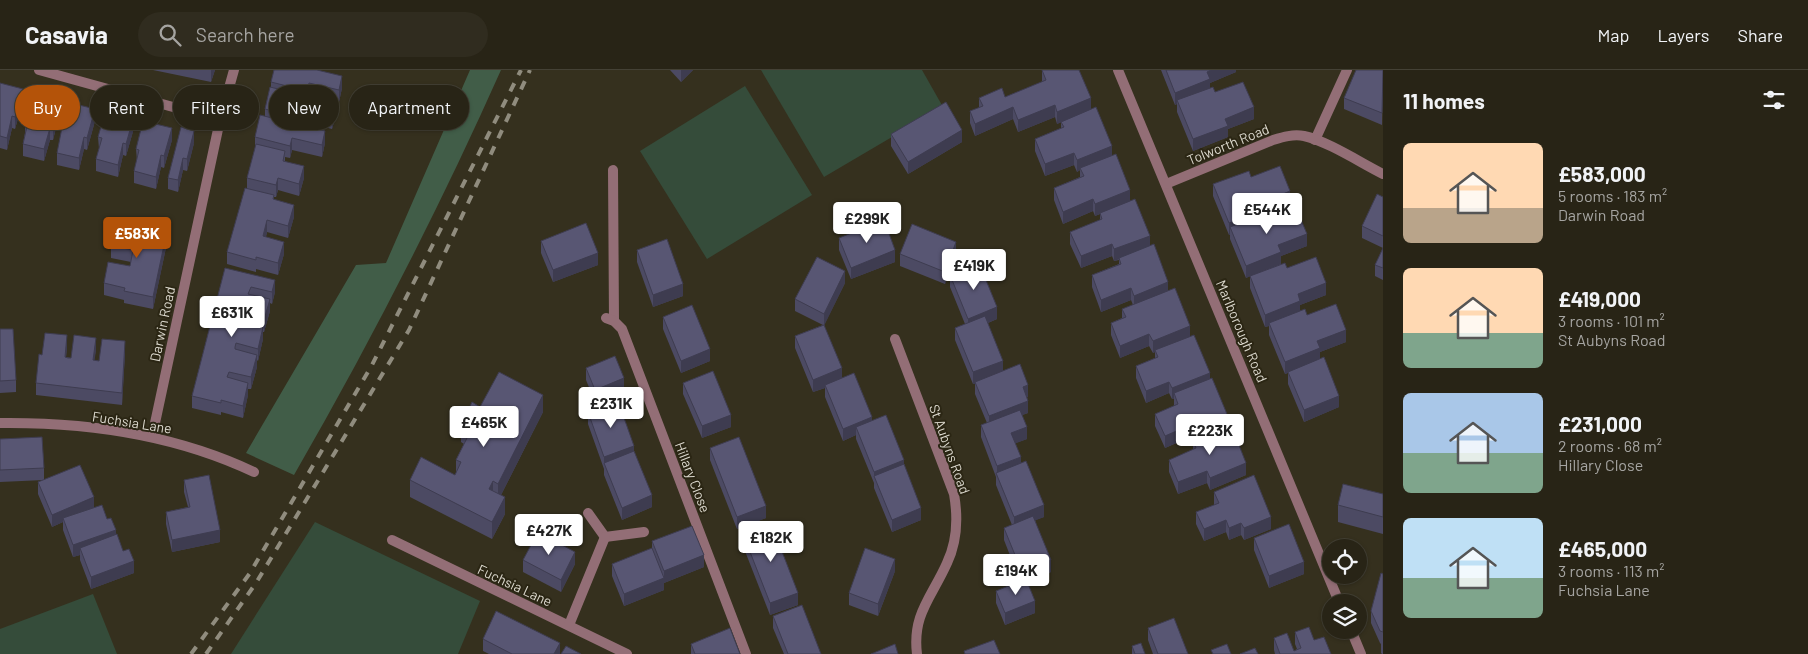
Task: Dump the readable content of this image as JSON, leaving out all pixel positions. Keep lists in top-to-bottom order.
{
  "streets": {
    "street": [
      "Tolworth Road",
      "Darwin Road",
      "Marlborough Road",
      "Fuchsia Lane",
      "St Aubyns Road",
      "Hillary Close"
    ]
  },
  "crossings": [
    ["Tolworth Road", "Marlborough Road"],
    ["Darwin Road", "Fuchsia Lane"]
  ],
  "page": {
    "header": "Casavia",
    "search": "Search here",
    "nav": ["Map", "Layers", "Share"],
    "heading": "11 homes",
    "chip": [
      "Buy",
      "Rent",
      "Filters",
      "New",
      "Apartment"
    ],
    "list": [
      {
        "name": "£583,000",
        "note": "5 rooms · 183 m² · Darwin Road"
      },
      {
        "name": "£419,000",
        "note": "3 rooms · 101 m² · St Aubyns Road"
      },
      {
        "name": "£231,000",
        "note": "2 rooms · 68 m² · Hillary Close"
      },
      {
        "name": "£465,000",
        "note": "3 rooms · 113 m² · Fuchsia Lane"
      }
    ],
    "price": [
      "£544K",
      "£299K",
      "£583K",
      "£419K",
      "£631K",
      "£231K",
      "£465K",
      "£223K",
      "£427K",
      "£182K",
      "£194K"
    ]
  }
}
